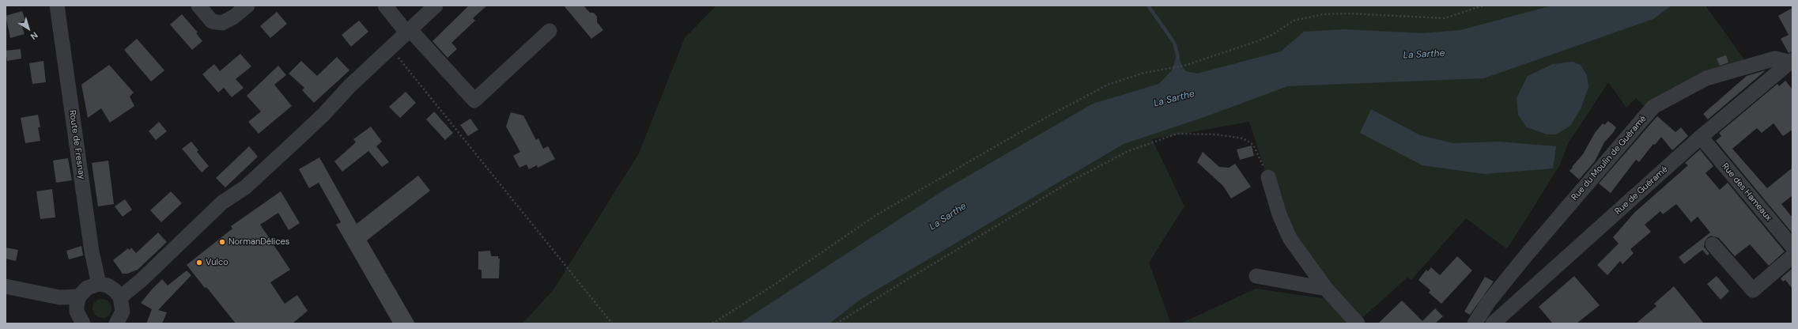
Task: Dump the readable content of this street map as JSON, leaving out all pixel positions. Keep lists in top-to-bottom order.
{
  "streets": {
    "street": [
      "Route de Fresnay",
      "Rue du Moulin de Guéramé",
      "Rue de Guéramé",
      "Rue des Hameaux"
    ]
  },
  "crossings": [
    ["Rue du Moulin de Guéramé", "Rue de Guéramé"],
    ["Rue de Guéramé", "Rue des Hameaux"]
  ],
  "water": ["La Sarthe"],
  "places": ["NormanDélices", "Vulco"],
  "north": "bottom right"
}
